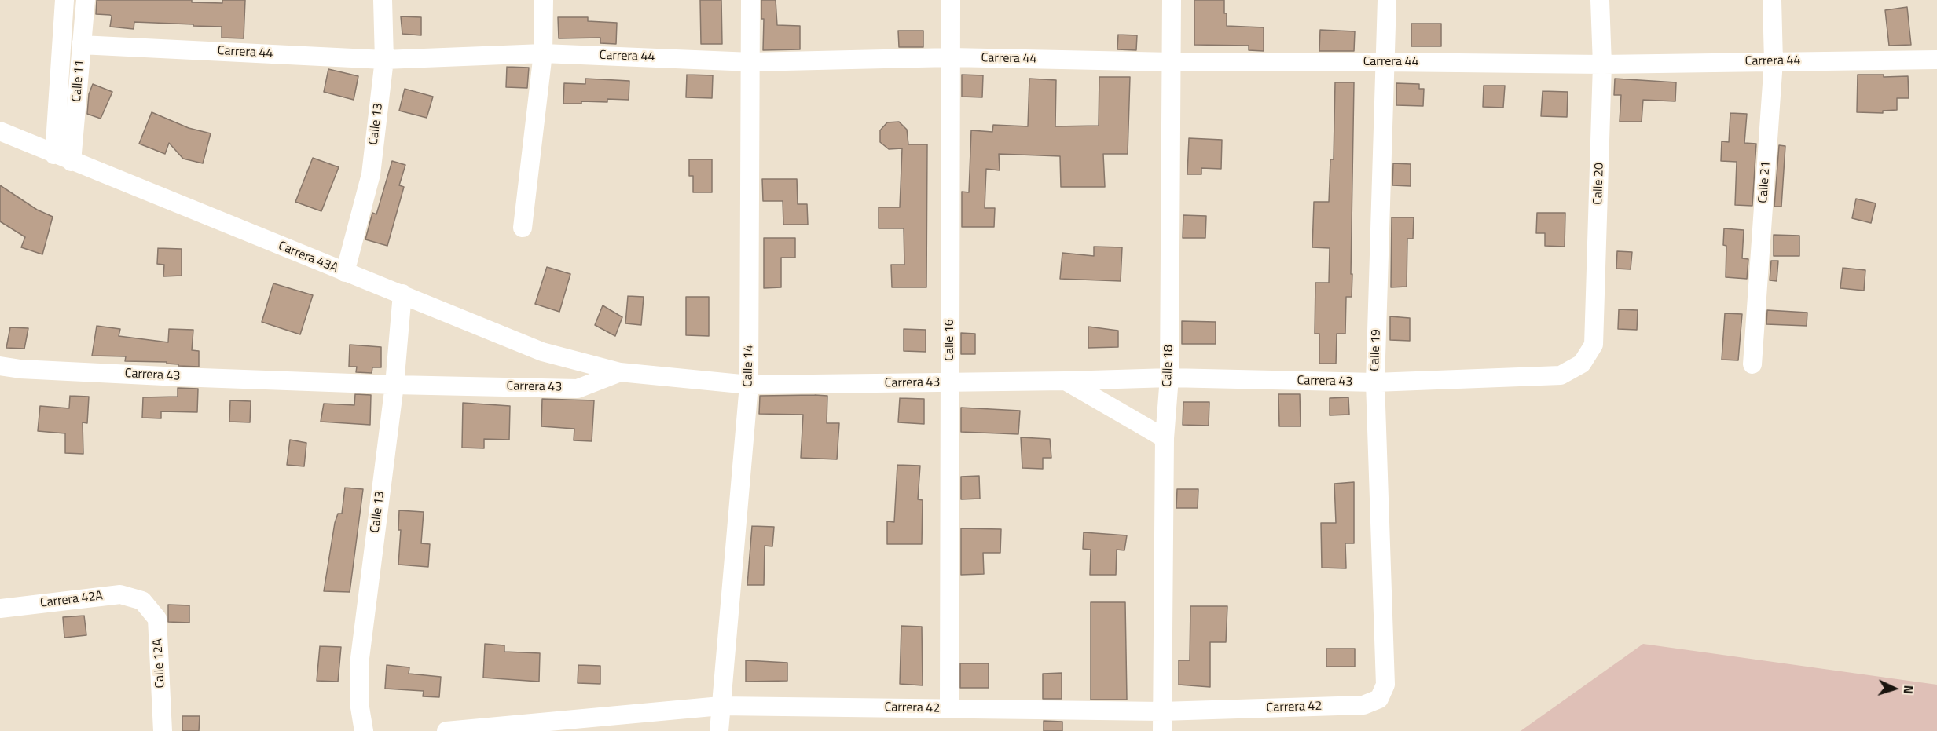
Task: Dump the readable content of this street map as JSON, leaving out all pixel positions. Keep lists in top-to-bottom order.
{
  "streets": {
    "street": [
      "Carrera 44",
      "Calle 11",
      "Calle 13",
      "Calle 21",
      "Calle 20",
      "Carrera 43A",
      "Calle 16",
      "Calle 19",
      "Calle 14",
      "Calle 18",
      "Carrera 43",
      "Carrera 42A",
      "Calle 12A",
      "Carrera 42"
    ]
  },
  "crossings": [
    ["Carrera 44", "Calle 11"],
    ["Carrera 44", "Calle 13"],
    ["Carrera 44", "Calle 21"],
    ["Carrera 44", "Calle 20"],
    ["Carrera 44", "Calle 16"],
    ["Carrera 44", "Calle 19"],
    ["Carrera 44", "Calle 14"],
    ["Carrera 44", "Calle 18"],
    ["Calle 11", "Carrera 43A"],
    ["Calle 13", "Carrera 43A"],
    ["Calle 13", "Carrera 43"],
    ["Calle 20", "Carrera 43"],
    ["Carrera 43A", "Carrera 43"],
    ["Calle 16", "Carrera 43"],
    ["Calle 16", "Carrera 42"],
    ["Calle 19", "Carrera 43"],
    ["Calle 19", "Carrera 42"],
    ["Calle 14", "Carrera 43"],
    ["Calle 14", "Carrera 42"],
    ["Calle 18", "Carrera 43"],
    ["Calle 18", "Carrera 42"],
    ["Carrera 42A", "Calle 12A"]
  ],
  "north": "right"
}
